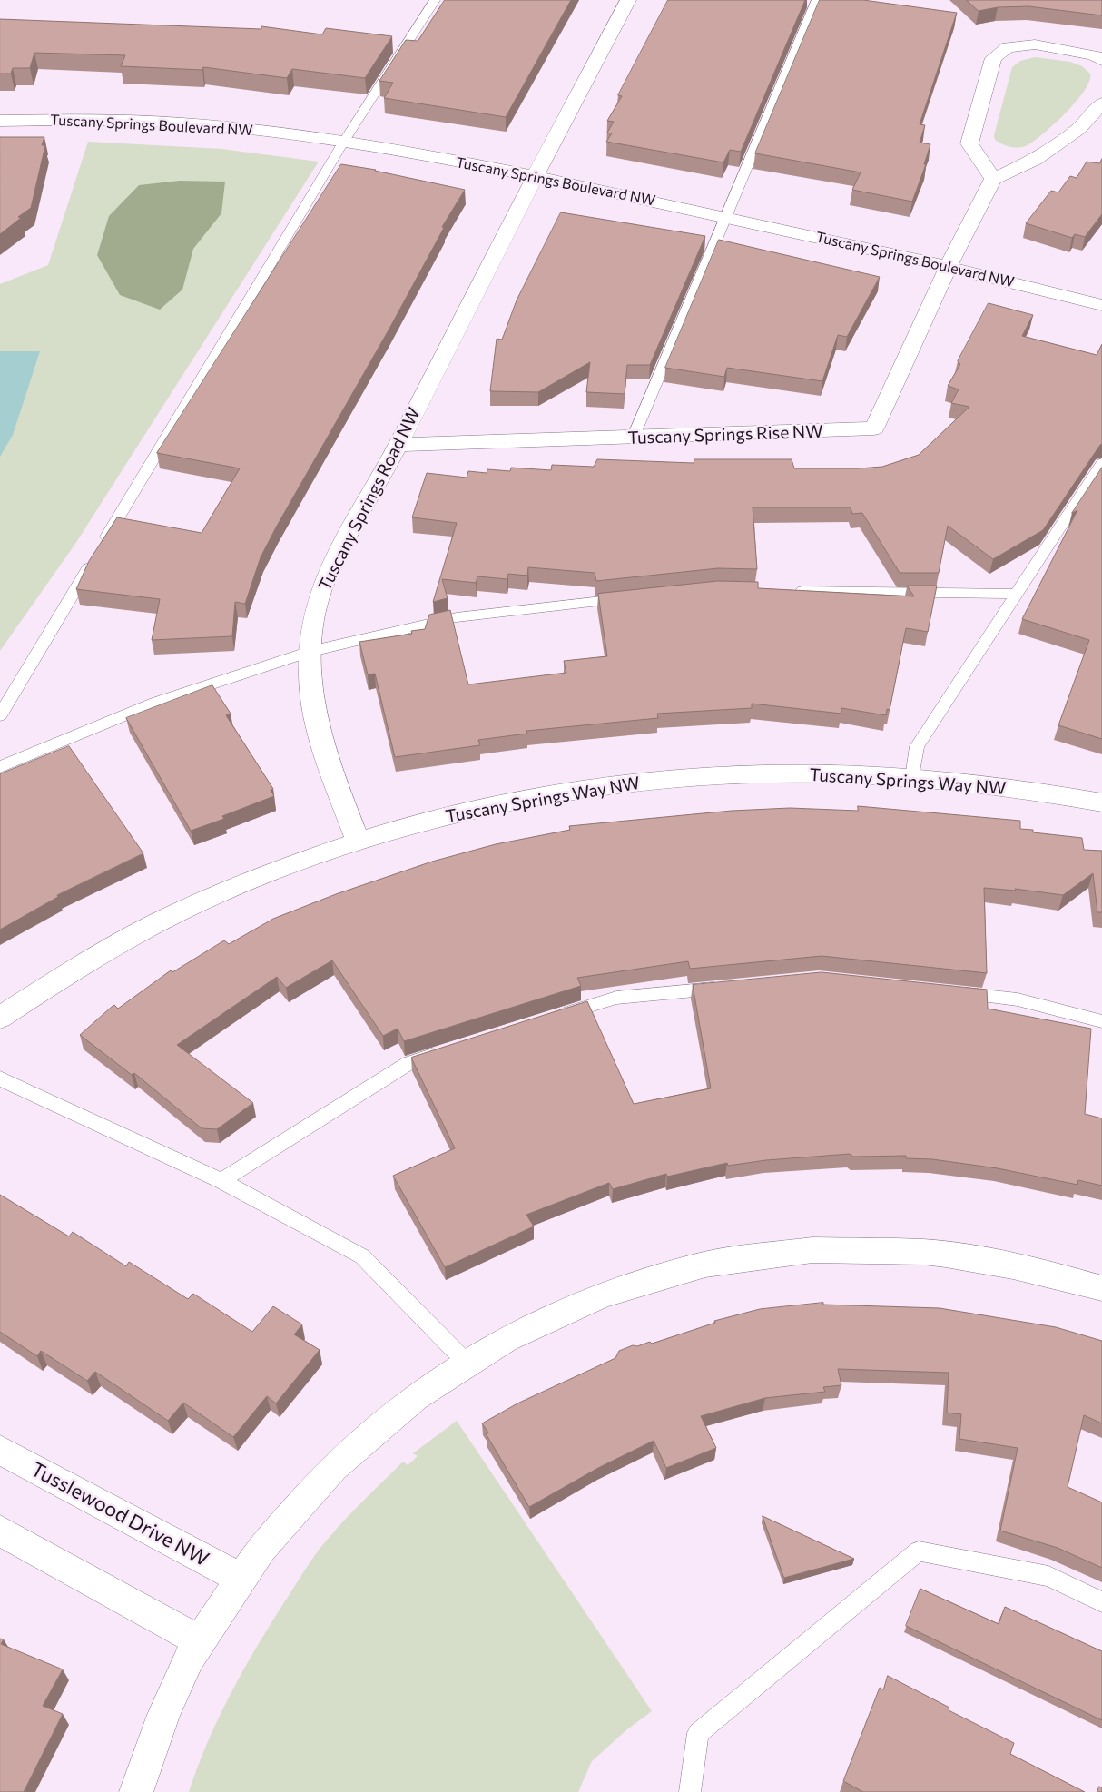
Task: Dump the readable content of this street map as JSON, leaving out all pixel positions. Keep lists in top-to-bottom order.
{
  "streets": {
    "street": [
      "Tuscany Springs Boulevard NW",
      "Tuscany Springs Rise NW",
      "Tuscany Springs Road NW",
      "Tuscany Springs Way NW",
      "Tusslewood Drive NW"
    ]
  },
  "crossings": [
    ["Tuscany Springs Boulevard NW", "Tuscany Springs Rise NW"],
    ["Tuscany Springs Boulevard NW", "Tuscany Springs Road NW"],
    ["Tuscany Springs Rise NW", "Tuscany Springs Road NW"],
    ["Tuscany Springs Road NW", "Tuscany Springs Way NW"]
  ]
}
